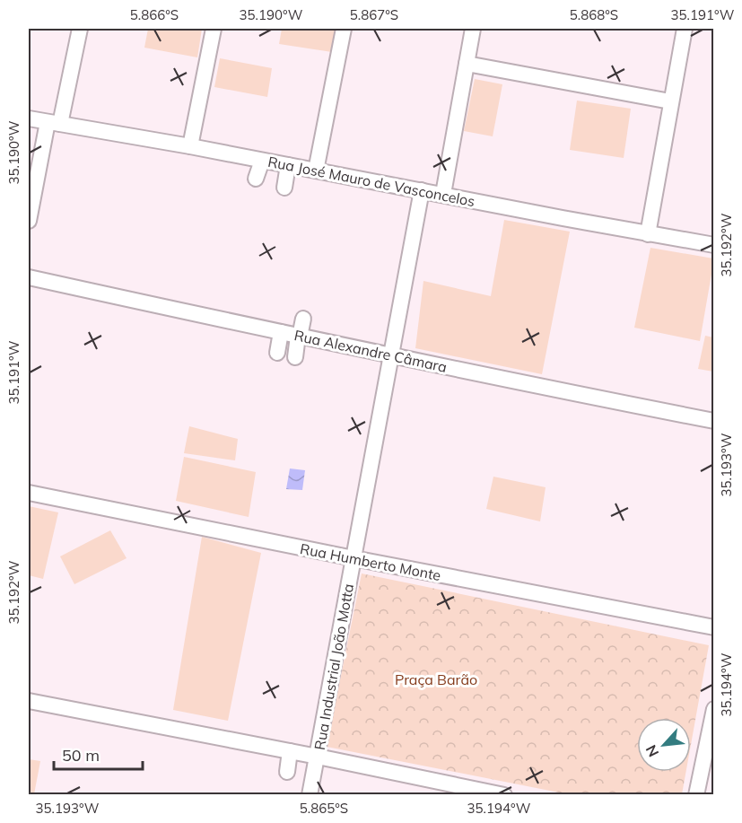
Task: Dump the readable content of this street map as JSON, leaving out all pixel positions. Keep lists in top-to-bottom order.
{
  "streets": {
    "street": [
      "Rua José Mauro de Vasconcelos",
      "Rua Alexandre Câmara",
      "Rua Humberto Monte",
      "Rua Industrial João Motta"
    ]
  },
  "crossings": [
    ["Rua José Mauro de Vasconcelos", "Rua Industrial João Motta"],
    ["Rua Alexandre Câmara", "Rua Industrial João Motta"],
    ["Rua Humberto Monte", "Rua Industrial João Motta"]
  ],
  "parks": ["Praça Barão"],
  "scale_bar": "50 m",
  "north": "bottom left",
  "coordinates": [
    "5.866°S",
    "35.190°W",
    "5.867°S",
    "5.868°S",
    "35.191°W",
    "35.192°W",
    "35.193°W",
    "35.194°W",
    "5.865°S"
  ]
}
